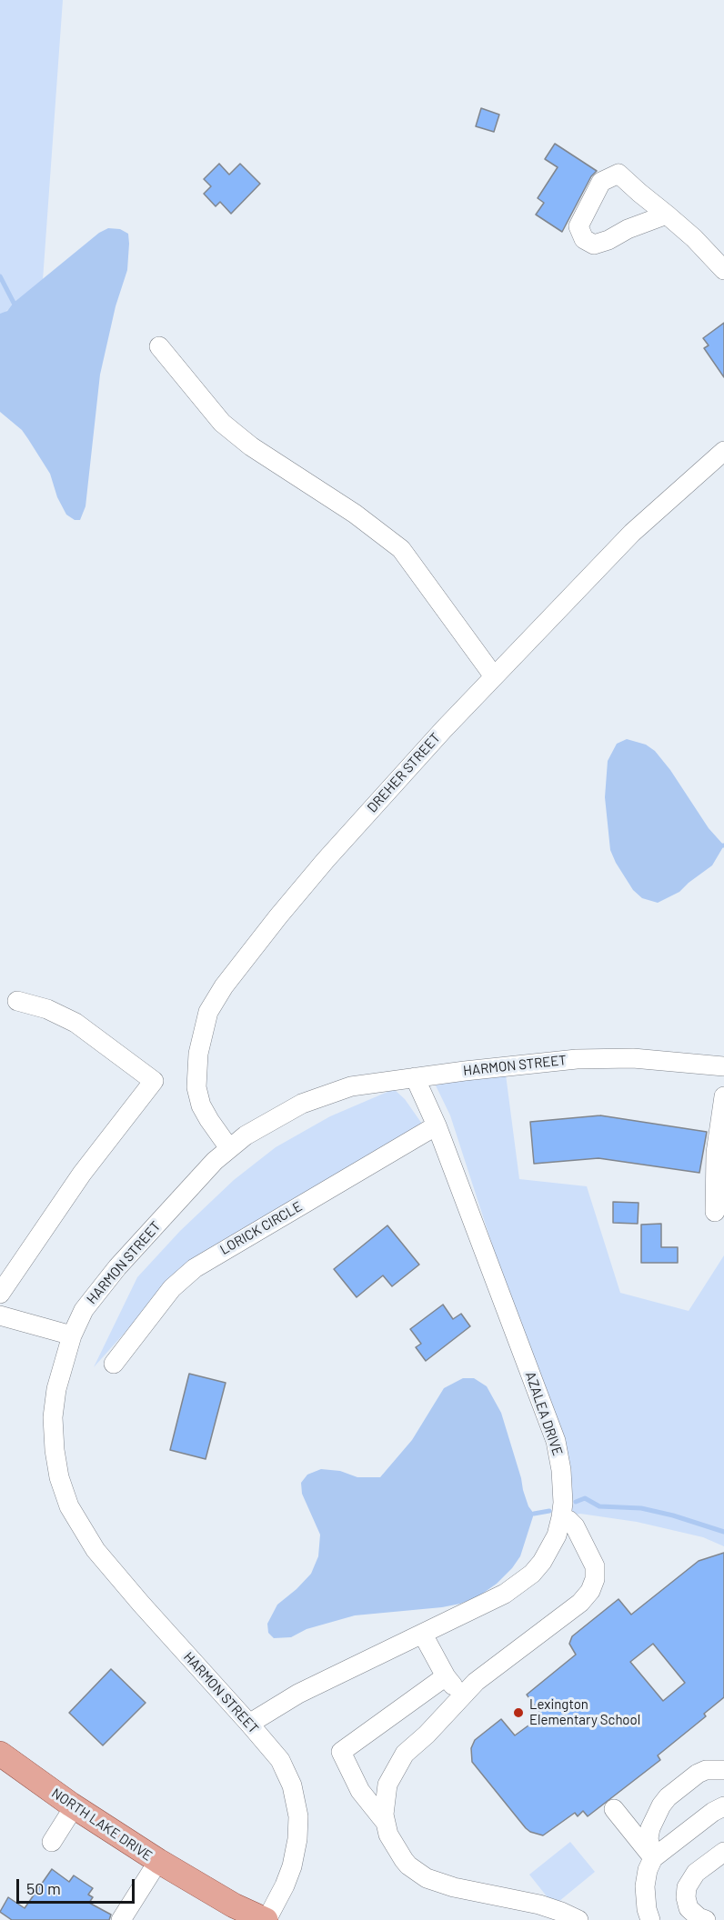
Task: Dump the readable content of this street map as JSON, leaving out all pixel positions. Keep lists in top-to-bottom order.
{
  "streets": {
    "main road": ["NORTH LAKE DRIVE"],
    "street": [
      "DREHER STREET",
      "HARMON STREET",
      "LORICK CIRCLE",
      "AZALEA DRIVE"
    ]
  },
  "crossings": [
    ["DREHER STREET", "HARMON STREET"],
    ["HARMON STREET", "AZALEA DRIVE"],
    ["HARMON STREET", "NORTH LAKE DRIVE"],
    ["LORICK CIRCLE", "AZALEA DRIVE"]
  ],
  "places": ["Lexington Elementary School"],
  "scale_bar": "50 m"
}
